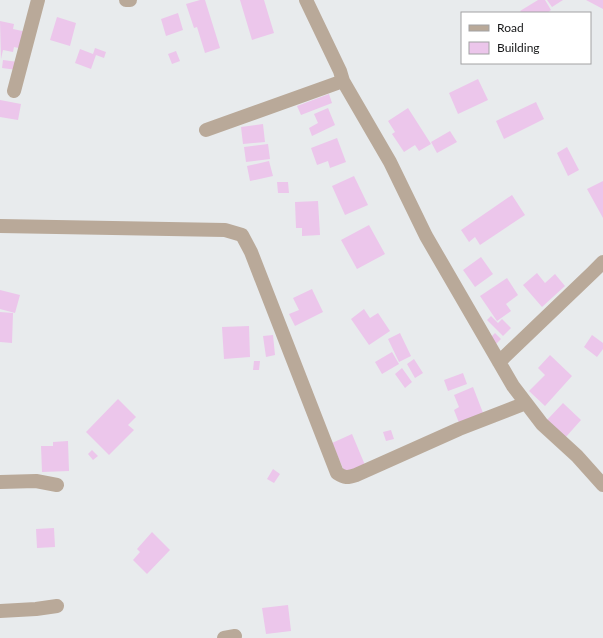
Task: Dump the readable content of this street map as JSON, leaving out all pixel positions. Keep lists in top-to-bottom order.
{
  "legend": ["Road", "Building"]
}
